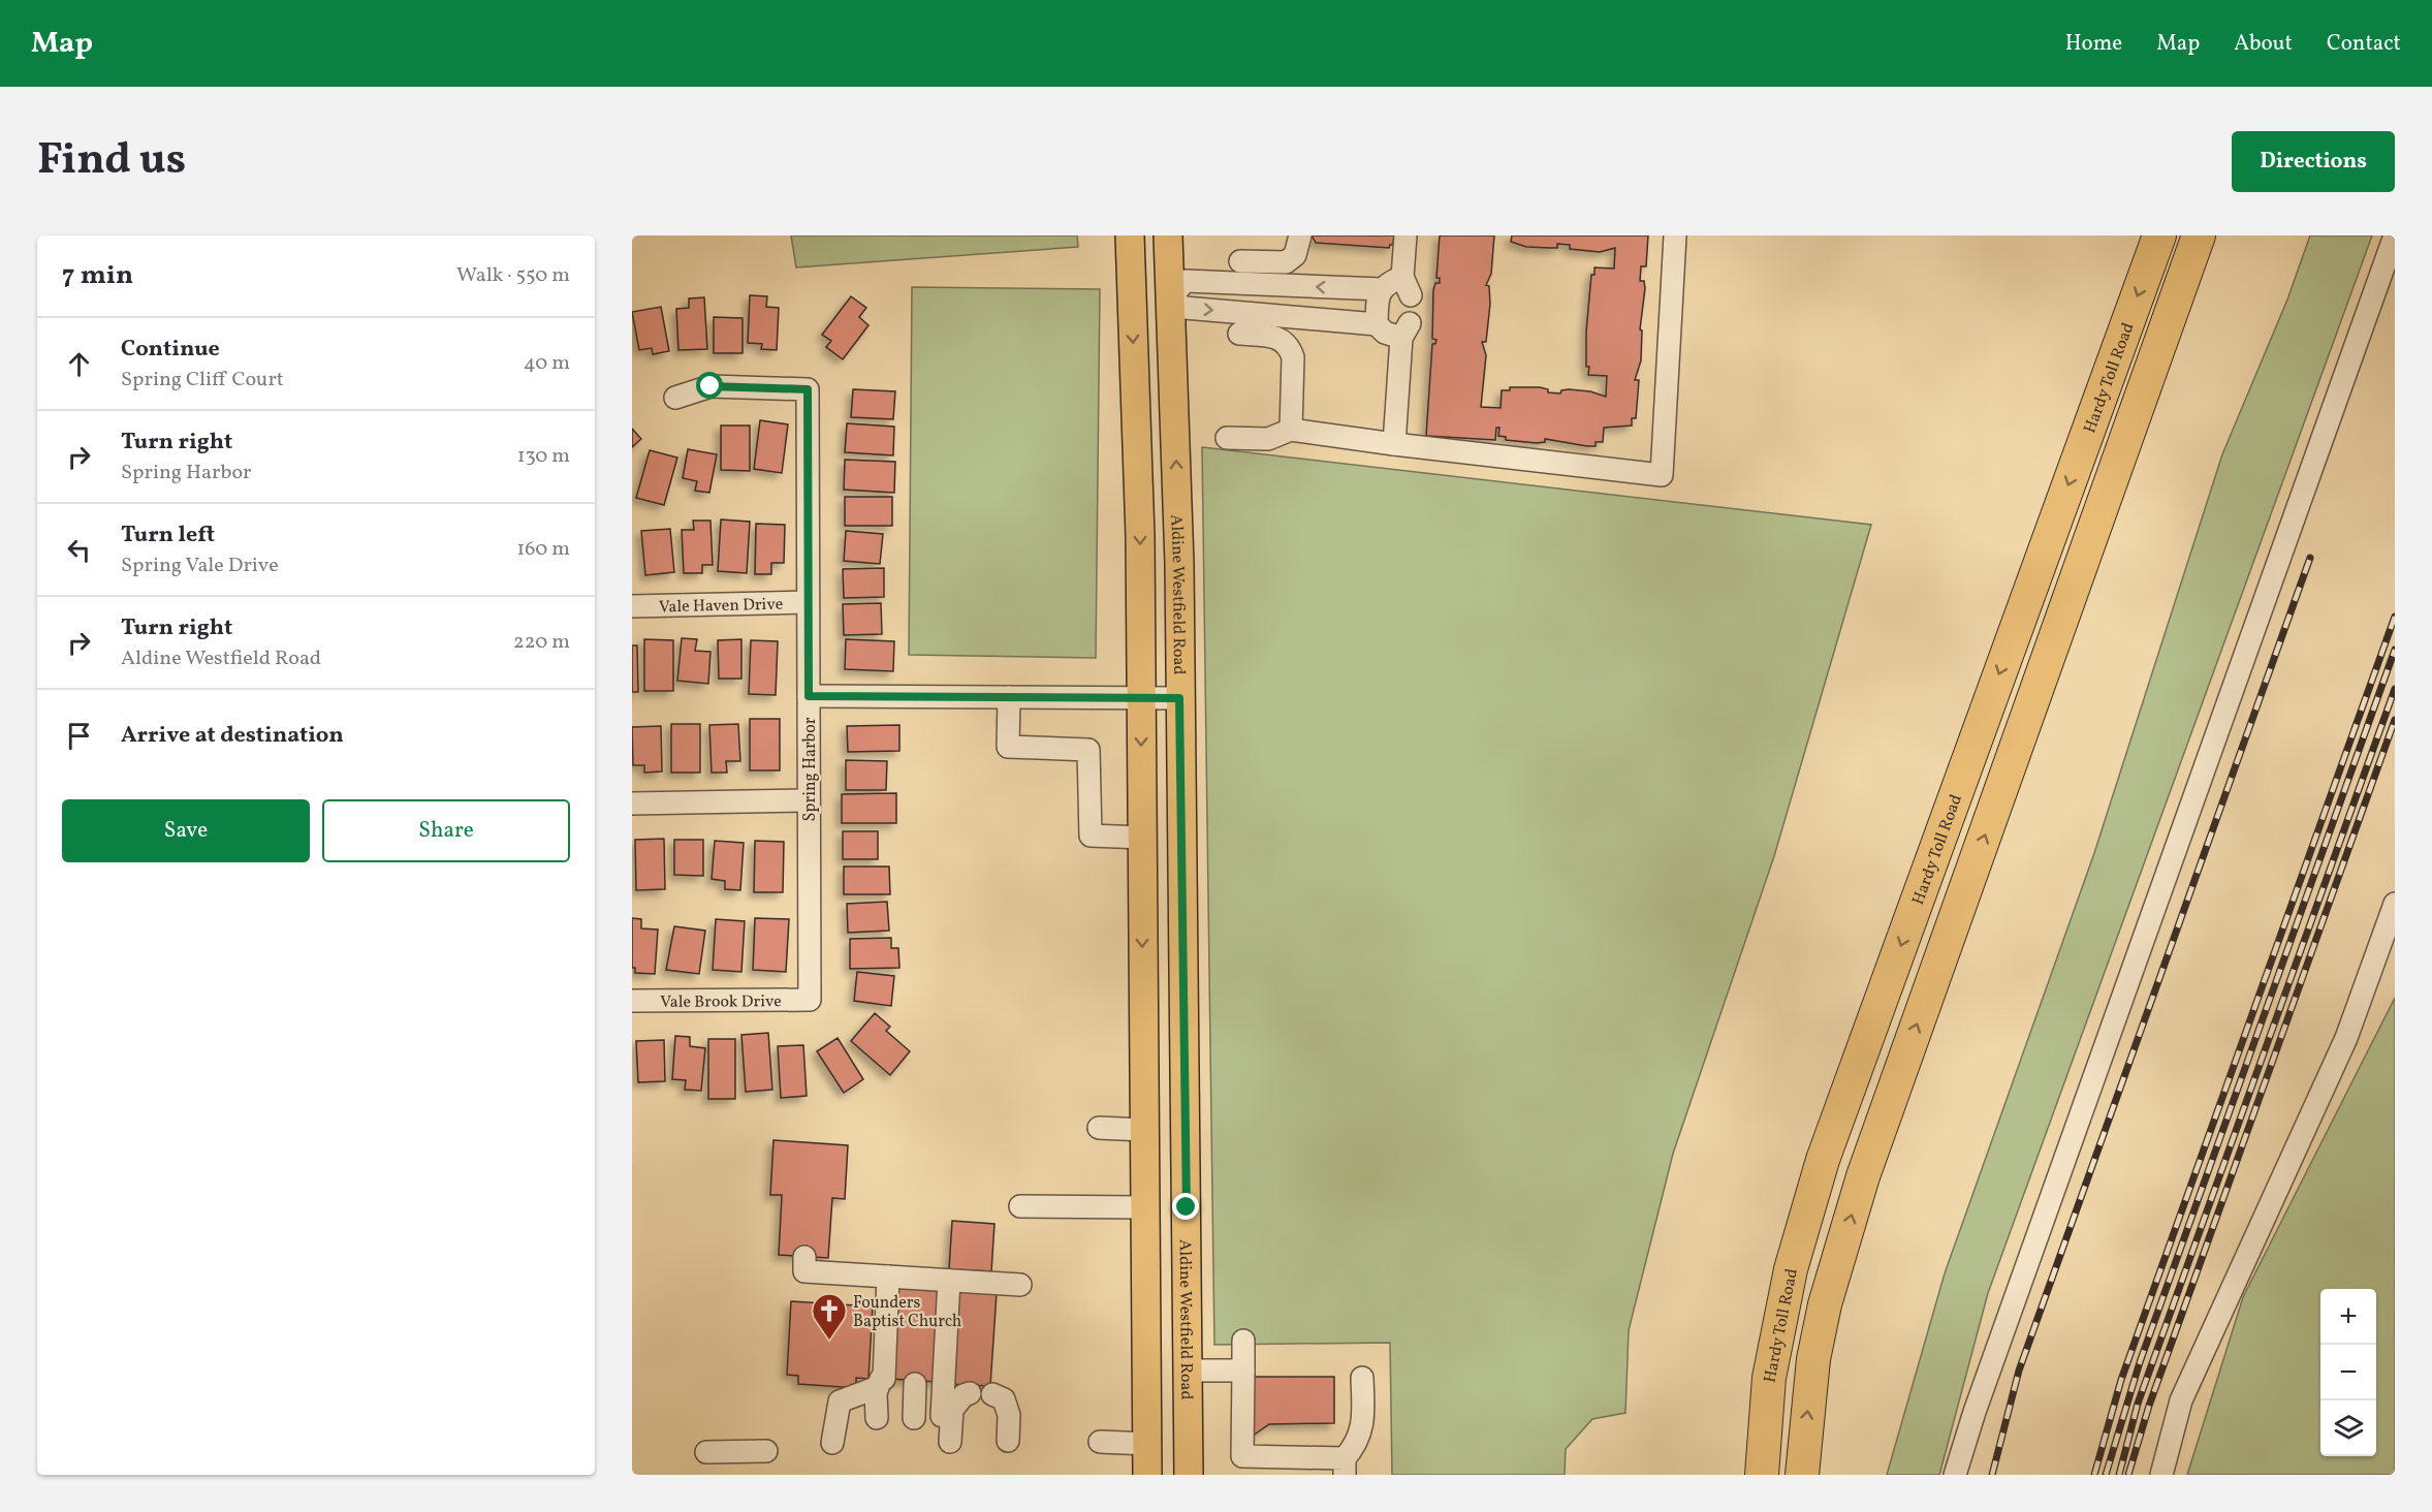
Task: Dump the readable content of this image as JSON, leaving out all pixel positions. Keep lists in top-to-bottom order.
{
  "streets": {
    "highway": ["Hardy Toll Road"],
    "main road": ["Aldine Westfield Road"],
    "street": ["Vale Haven Drive", "Spring Harbor", "Vale Brook Drive"]
  },
  "crossings": [
    ["Vale Haven Drive", "Spring Harbor"],
    ["Spring Harbor", "Vale Brook Drive"]
  ],
  "places": {
    "church": ["Founders Baptist Church"]
  },
  "page": {
    "header": "Map",
    "nav": [
      "Home",
      "Map",
      "About",
      "Contact"
    ],
    "title": "Find us",
    "buttons": [
      "Directions",
      ["Save", "Share"]
    ],
    "heading": ["7 min", "Walk · 550 m"],
    "list": [
      ["Continue", "Spring Cliff Court", "40 m"],
      ["Turn right", "Spring Harbor", "130 m"],
      ["Turn left", "Spring Vale Drive", "160 m"],
      ["Turn right", "Aldine Westfield Road", "220 m"],
      "Arrive at destination"
    ],
    "map_buttons": ["+", "−"]
  }
}
